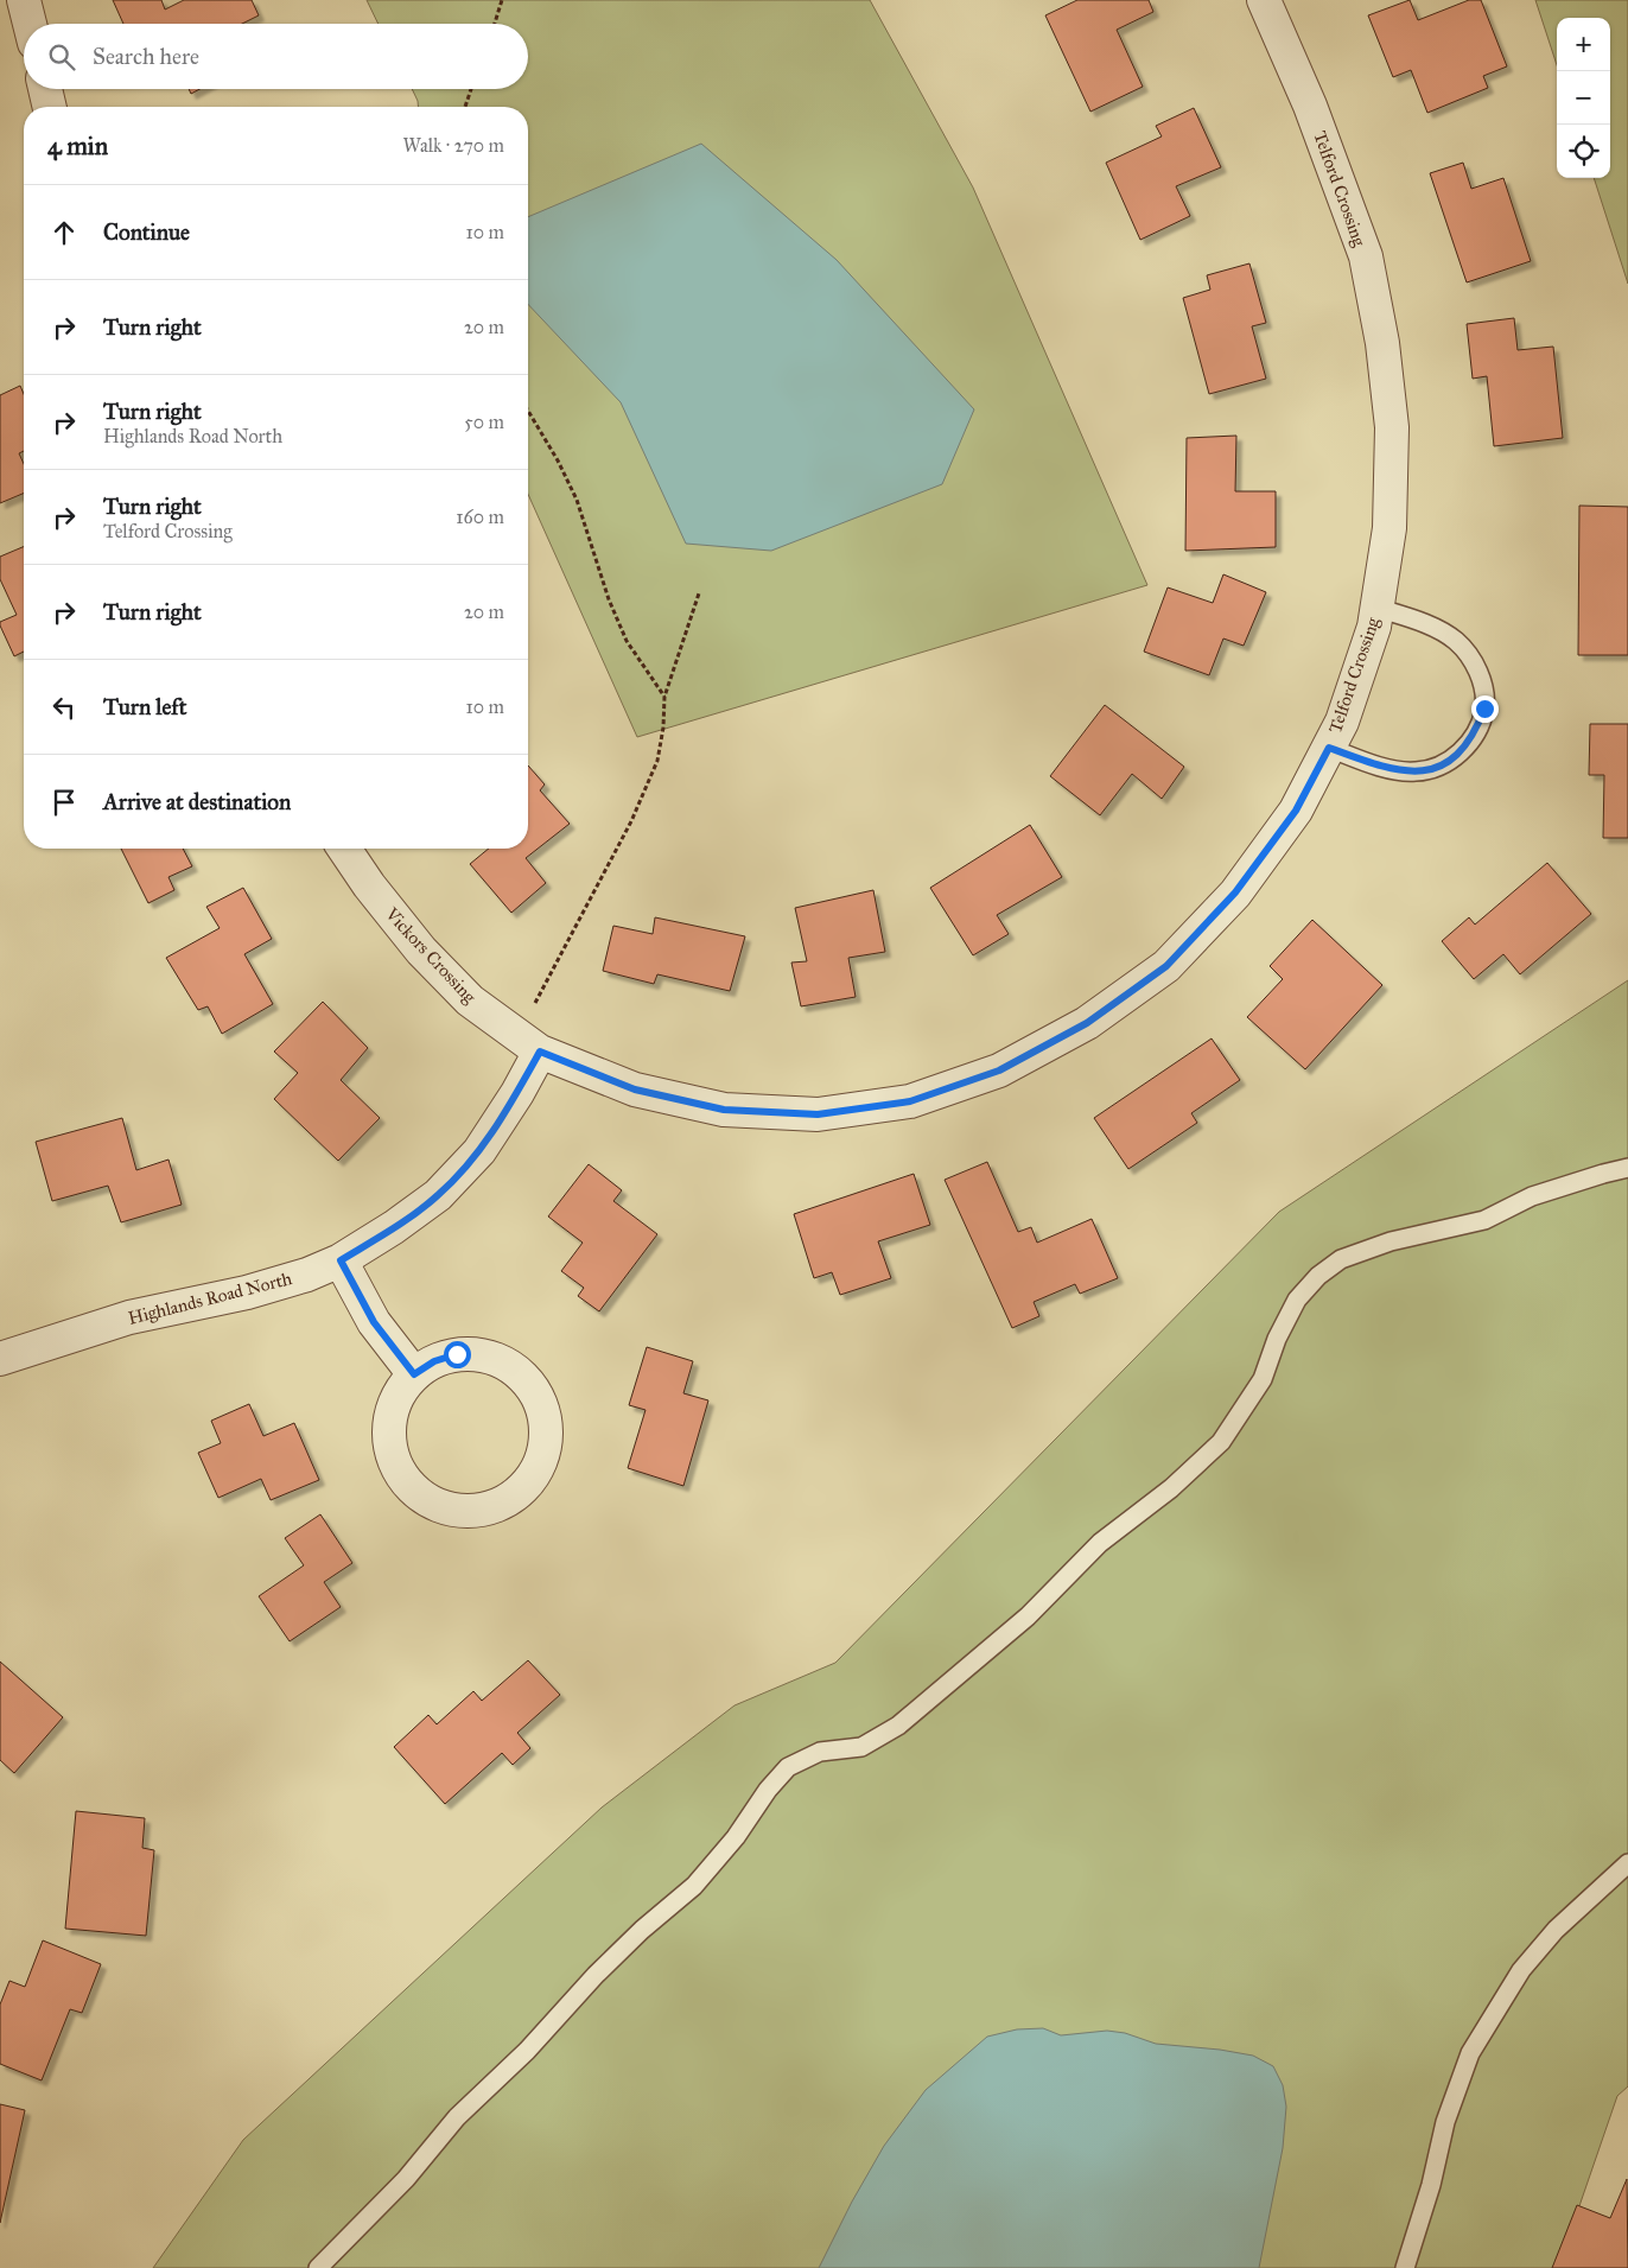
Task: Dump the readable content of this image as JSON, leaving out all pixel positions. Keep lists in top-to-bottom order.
{
  "streets": {
    "street": ["Telford Crossing", "Vickors Crossing", "Highlands Road North"]
  },
  "crossings": [
    ["Telford Crossing", "Vickors Crossing"],
    ["Telford Crossing", "Highlands Road North"],
    ["Vickors Crossing", "Highlands Road North"]
  ],
  "page": {
    "map_buttons": ["+", "−"],
    "search": "Search here",
    "heading": ["4 min", "Walk · 270 m"],
    "list": [
      ["Continue", "10 m"],
      ["Turn right", "20 m"],
      ["Turn right", "Highlands Road North", "50 m"],
      ["Turn right", "Telford Crossing", "160 m"],
      ["Turn right", "20 m"],
      ["Turn left", "10 m"],
      "Arrive at destination"
    ]
  }
}
